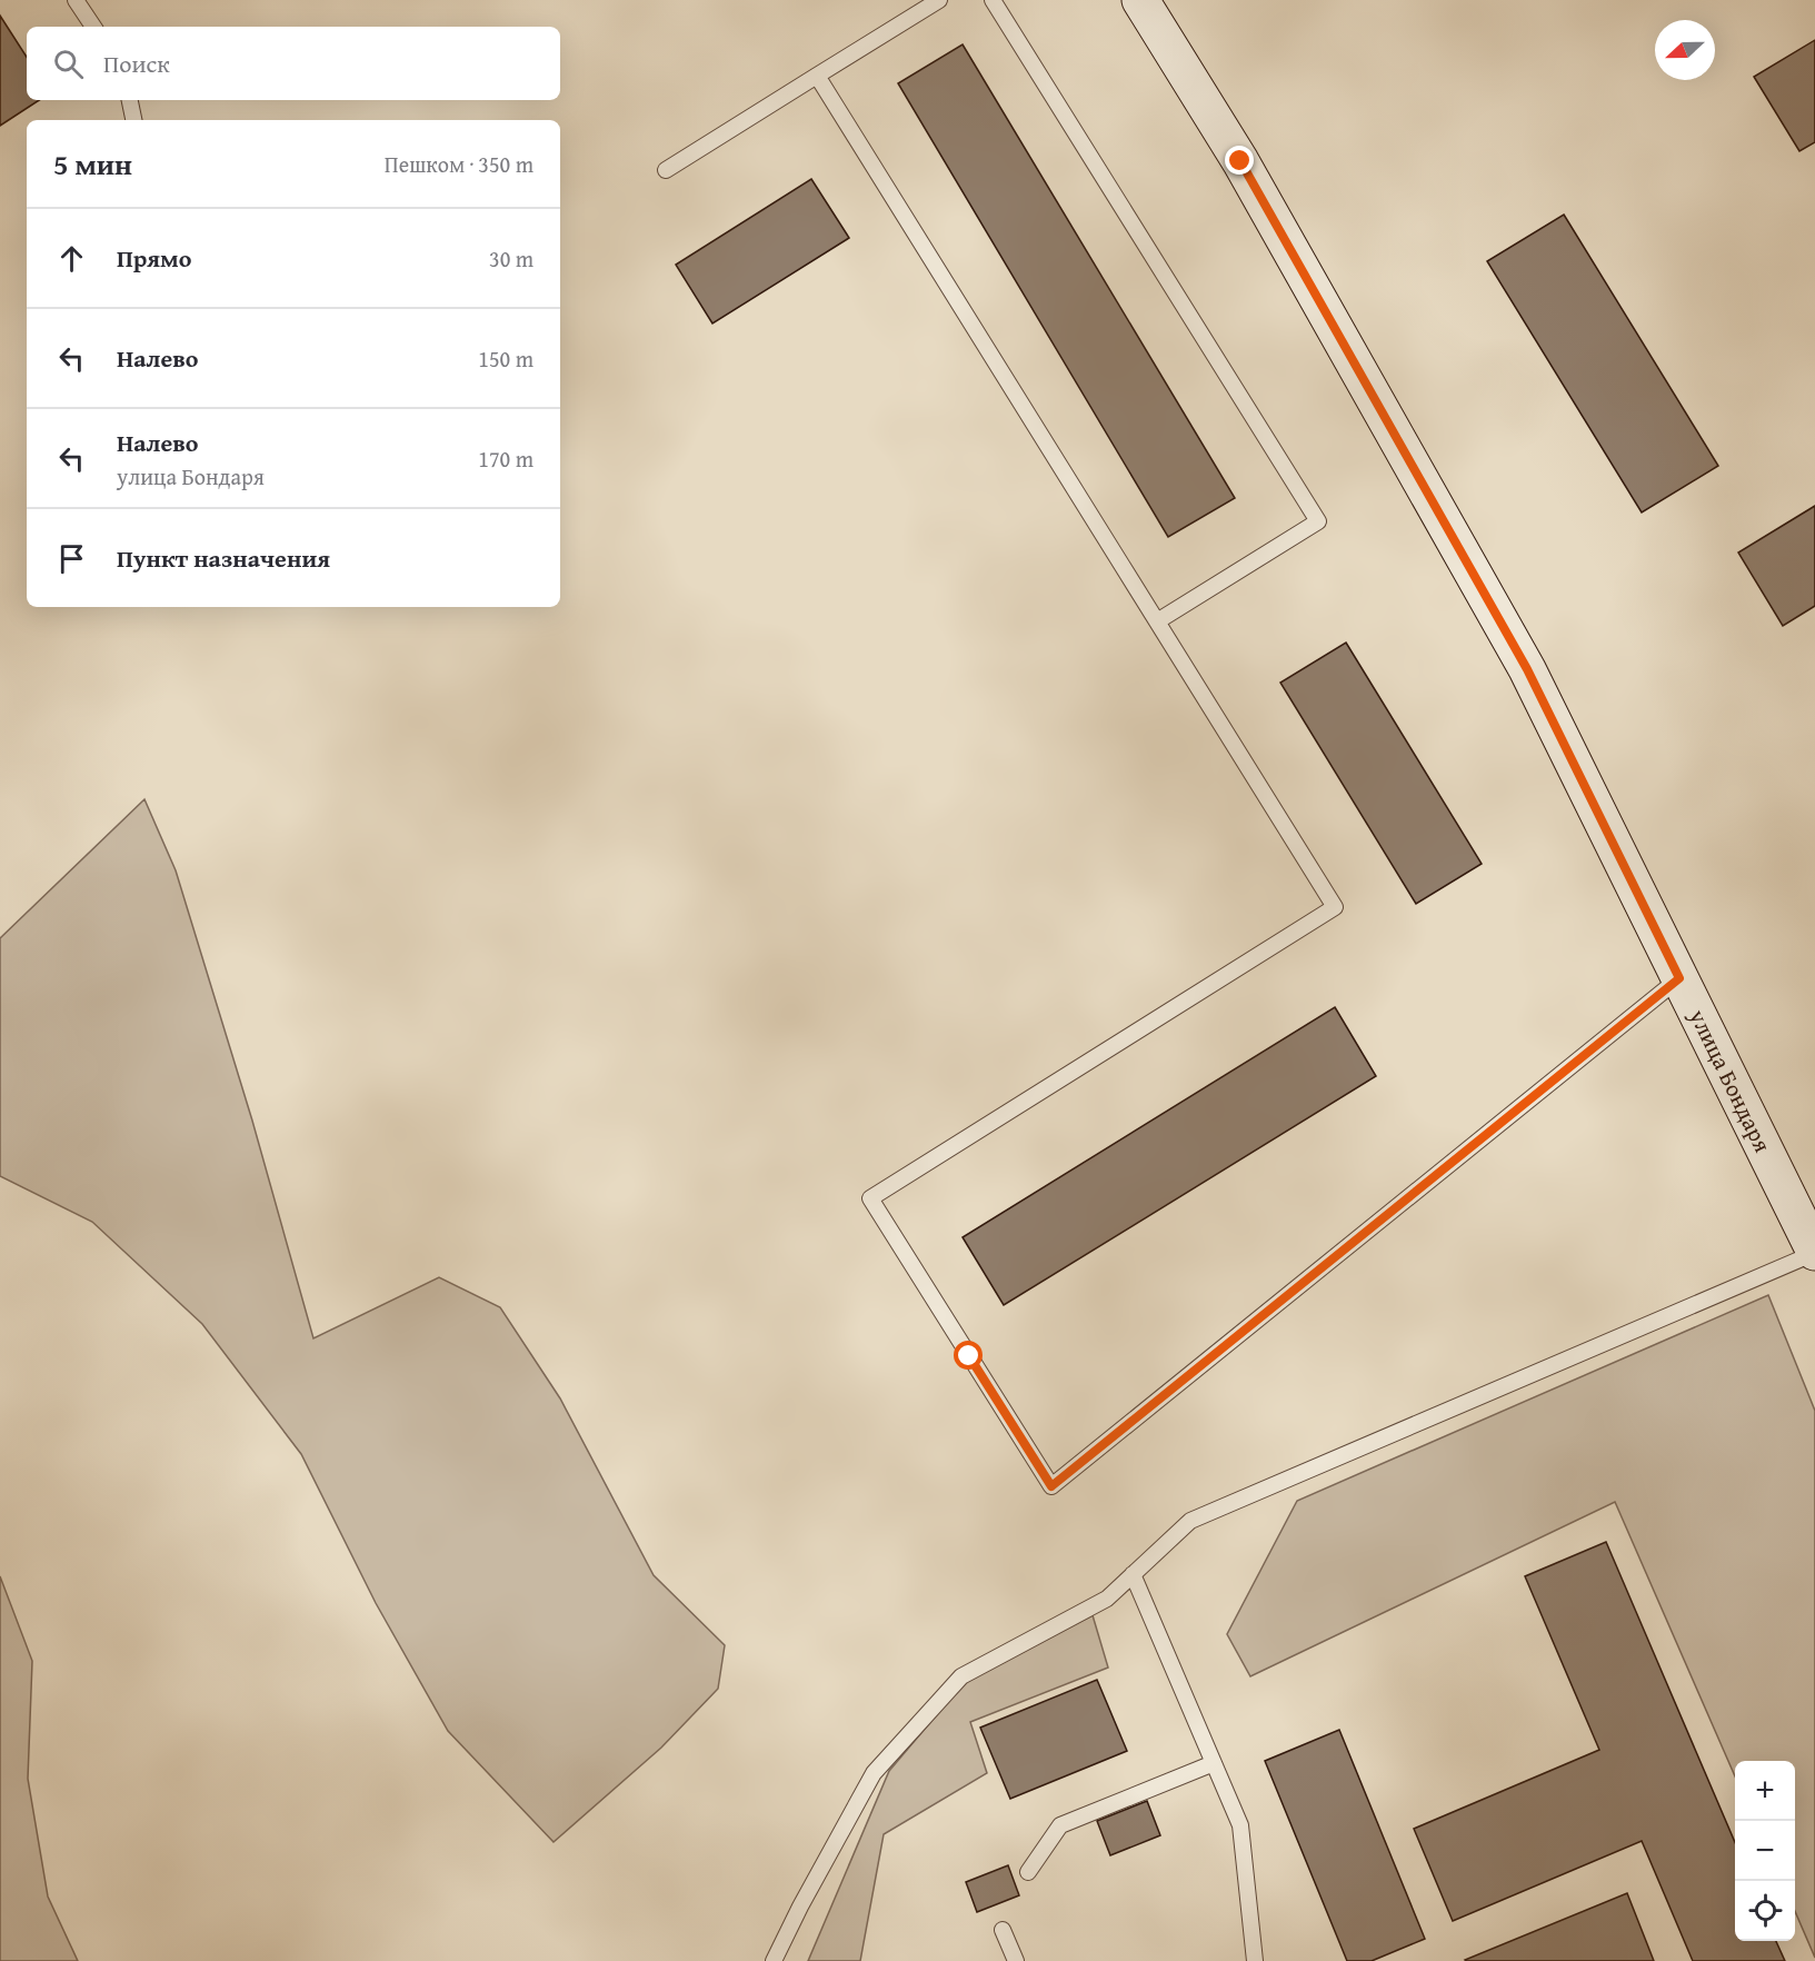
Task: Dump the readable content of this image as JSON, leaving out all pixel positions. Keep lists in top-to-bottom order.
{
  "streets": {
    "main road": ["улица Бондаря"]
  },
  "north": "left",
  "page": {
    "search": "Поиск",
    "heading": ["5 мин", "Пешком · 350 m"],
    "list": [
      ["Прямо", "30 m"],
      ["Налево", "150 m"],
      ["Налево", "улица Бондаря", "170 m"],
      "Пункт назначения"
    ],
    "map_buttons": ["+", "−"]
  }
}
